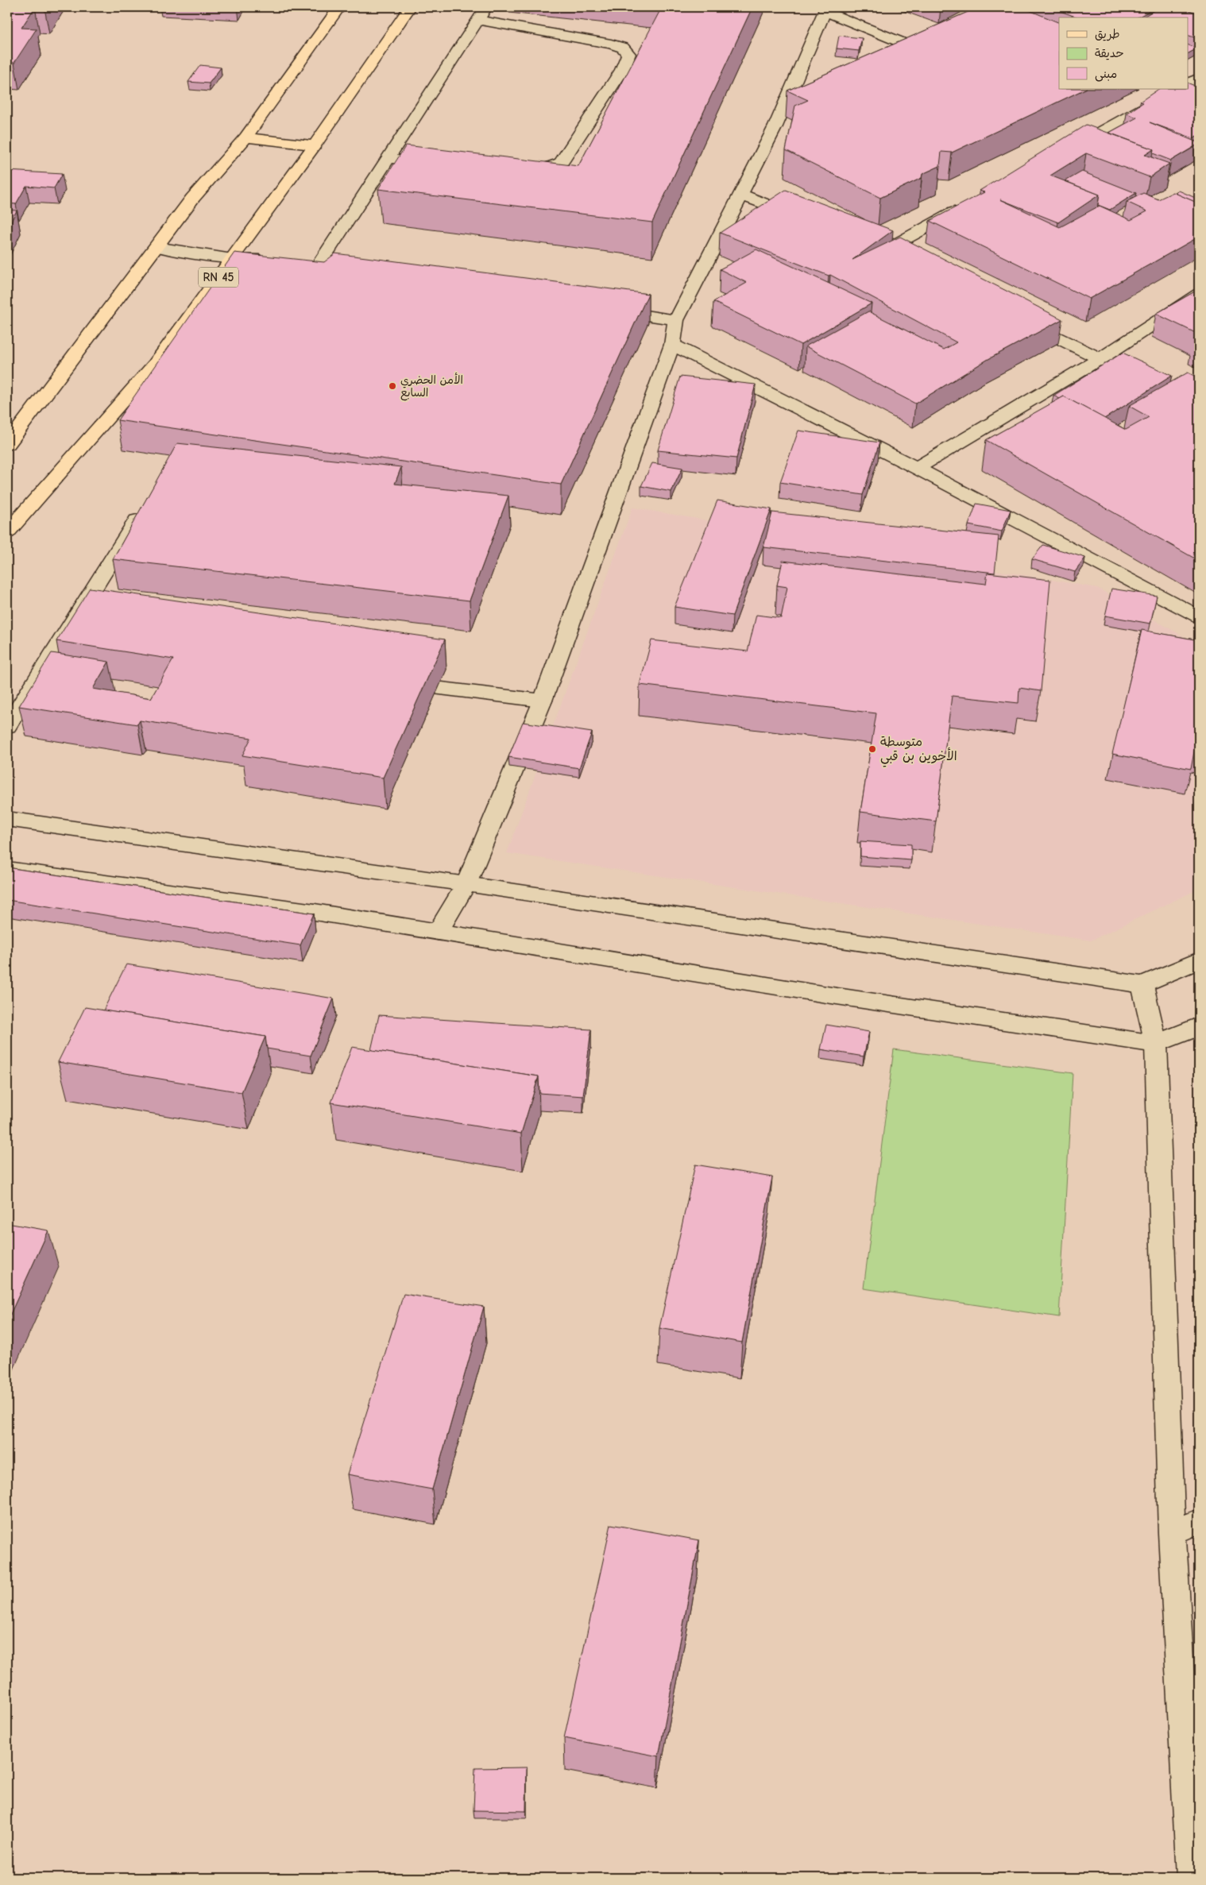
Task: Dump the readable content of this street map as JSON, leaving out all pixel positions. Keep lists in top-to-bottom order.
{
  "streets": {
    "main road": ["RN 45"]
  },
  "places": ["الأمن الحضري السابع", "متوسطة الأخوين بن قبي"],
  "legend": ["طريق", "حديقة", "مبنى"]
}
